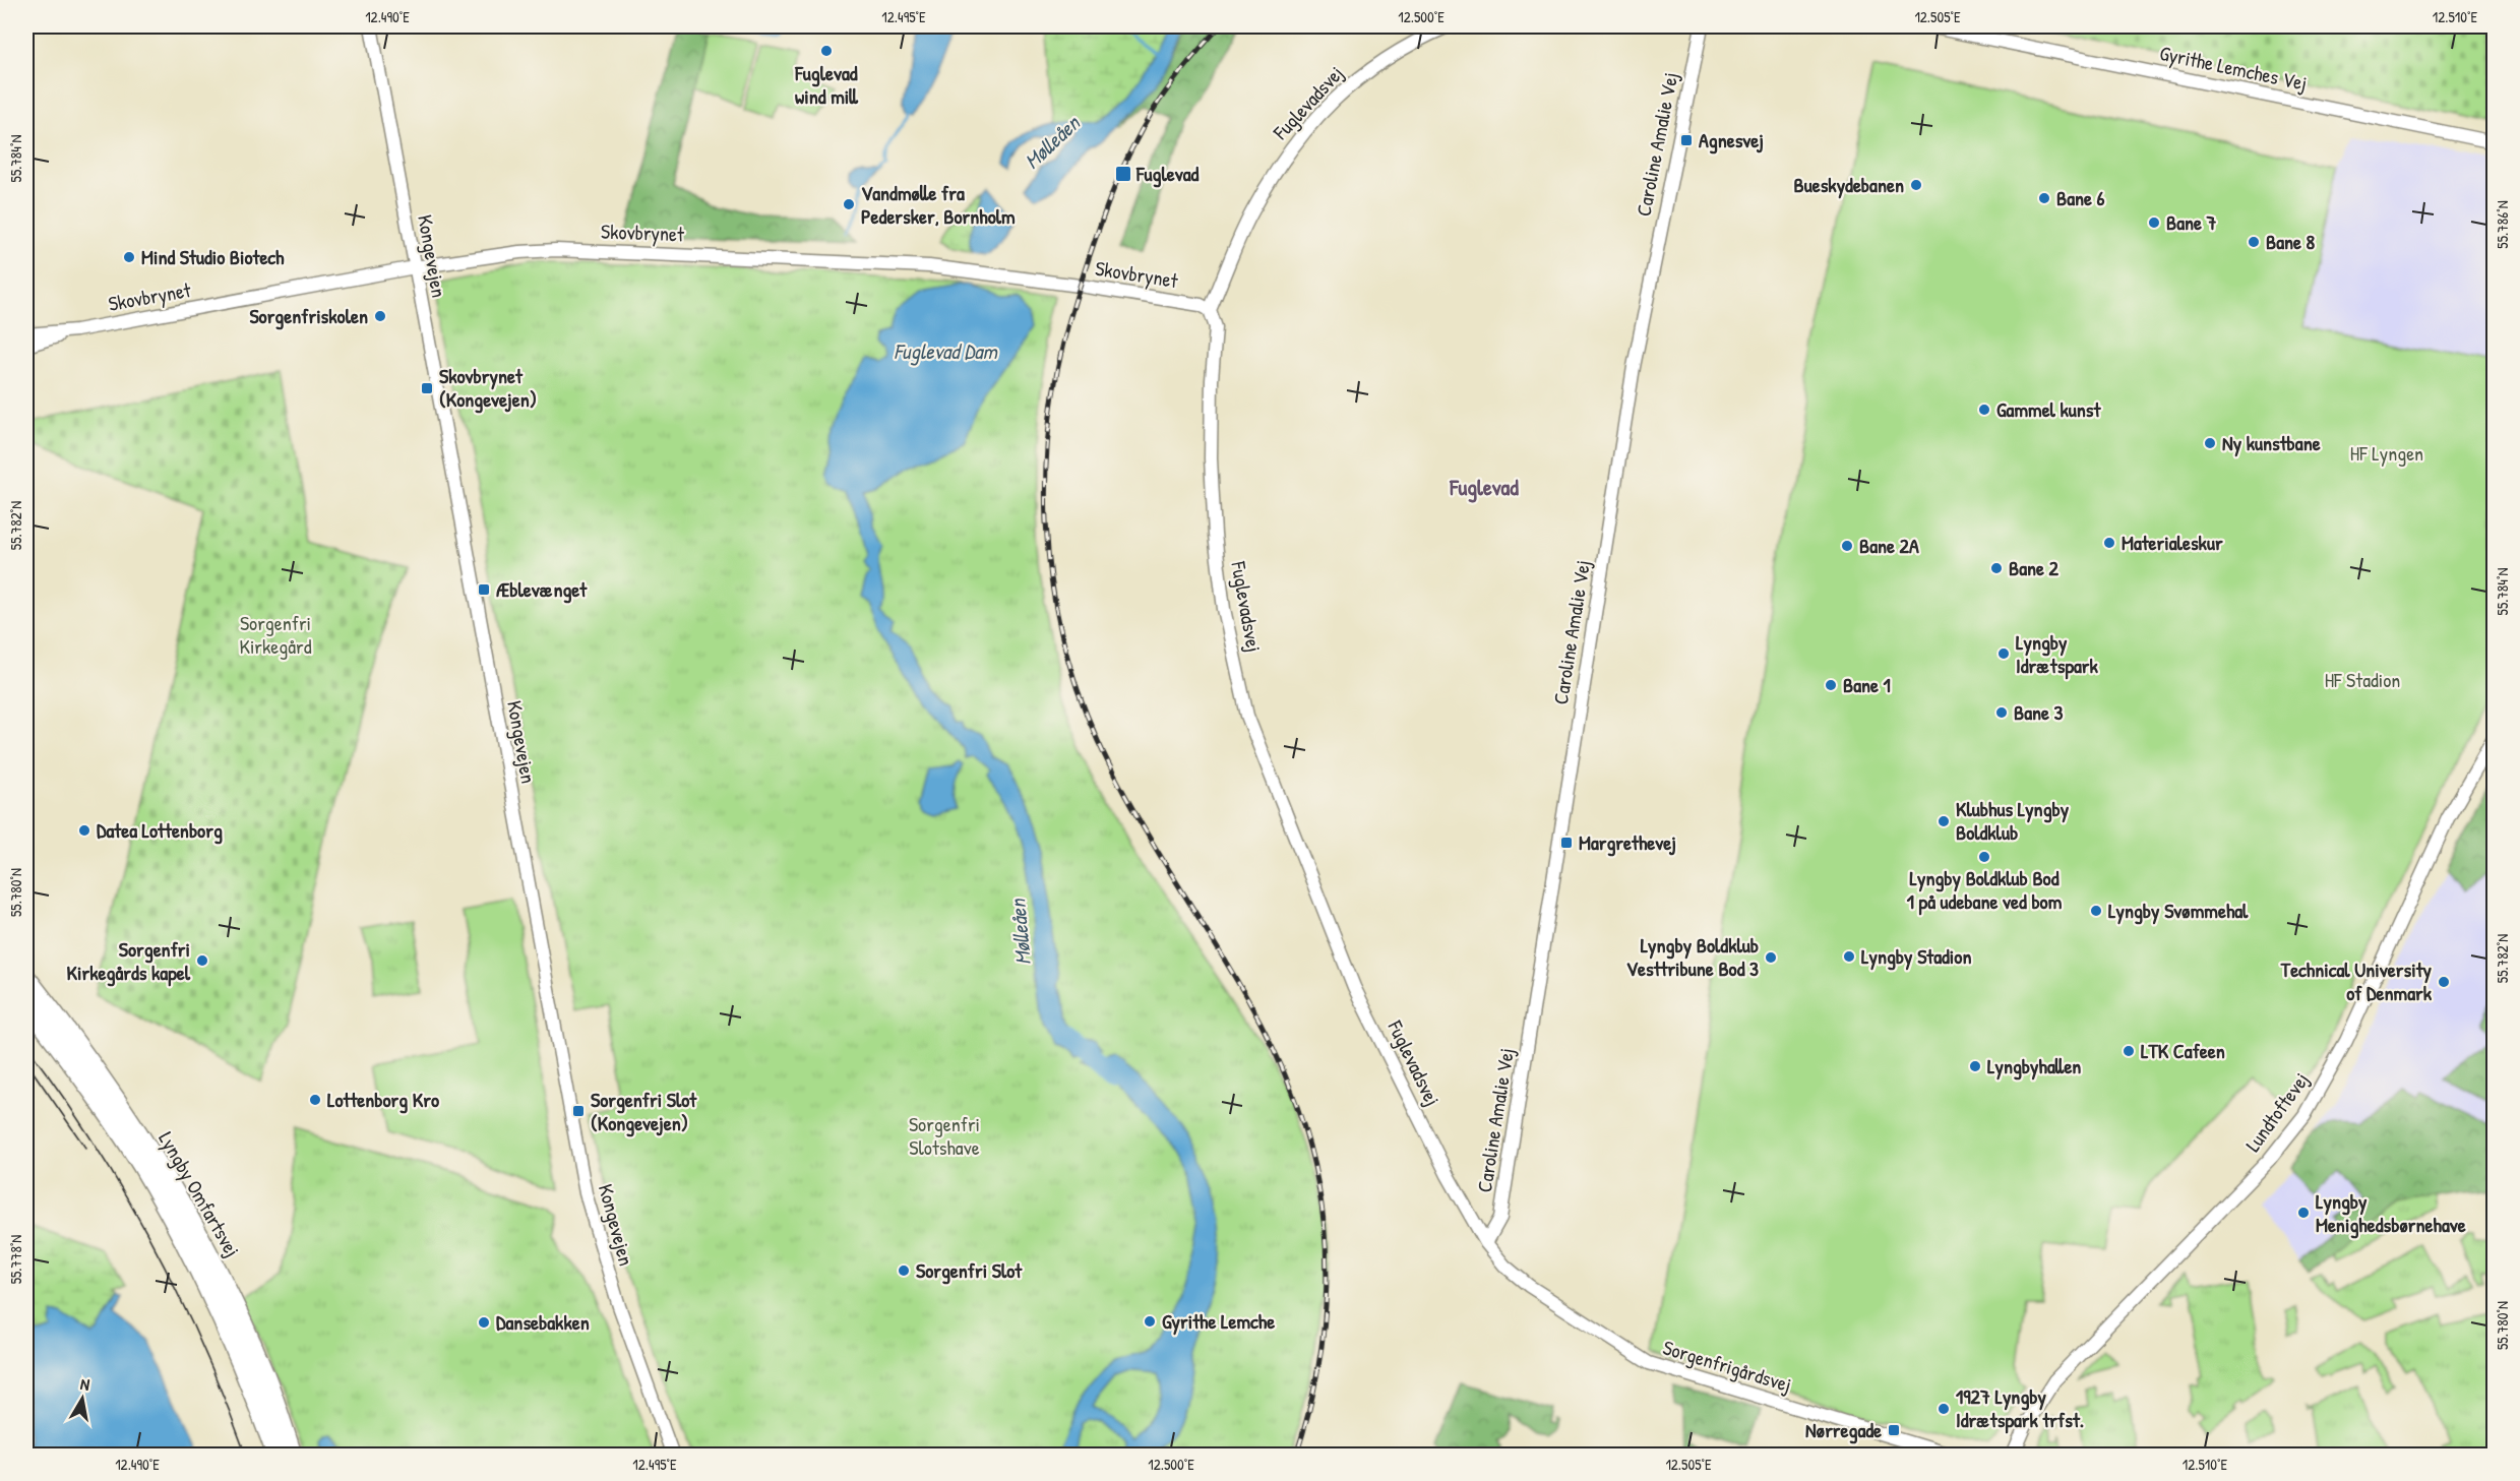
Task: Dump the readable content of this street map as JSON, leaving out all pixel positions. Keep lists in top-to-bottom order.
{
  "streets": {
    "highway": ["Lyngby Omfartsvej"],
    "street": [
      "Gyrithe Lemches Vej",
      "Fuglevadsvej",
      "Caroline Amalie Vej",
      "Skovbrynet",
      "Kongevejen",
      "Lundtoftevej",
      "Sorgenfrigårdsvej"
    ]
  },
  "crossings": [
    ["Fuglevadsvej", "Caroline Amalie Vej"],
    ["Fuglevadsvej", "Skovbrynet"],
    ["Fuglevadsvej", "Sorgenfrigårdsvej"],
    ["Caroline Amalie Vej", "Sorgenfrigårdsvej"],
    ["Skovbrynet", "Kongevejen"]
  ],
  "districts": ["Fuglevad"],
  "water": ["Mølleåen", "Fuglevad Dam"],
  "parks": [
    "HF Lyngen",
    "Sorgenfri Kirkegård",
    "HF Stadion",
    "Sorgenfri Slotshave"
  ],
  "places": {
    "other": [
      "Fuglevad wind mill",
      "Bueskydebanen",
      "Bane 6",
      "Vandmølle fra Pedersker, Bornholm",
      "Bane 7",
      "Bane 8",
      "Mind Studio Biotech",
      "Sorgenfriskolen",
      "Gammel kunst",
      "Ny kunstbane",
      "Materialeskur",
      "Bane 2A",
      "Bane 2",
      "Lyngby Idrætspark",
      "Bane 1",
      "Bane 3",
      "Klubhus Lyngby Boldklub",
      "Datea Lottenborg",
      "Lyngby Boldklub Bod 1 på udebane ved bom",
      "Lyngby Svømmehal",
      "Lyngby Stadion",
      "Lyngby Boldklub Vesttribune Bod 3",
      "Sorgenfri Kirkegårds kapel",
      "Technical University of Denmark",
      "LTK Cafeen",
      "Lyngbyhallen",
      "Lottenborg Kro",
      "Lyngby Menighedsbørnehave",
      "Sorgenfri Slot",
      "Gyrithe Lemche",
      "Dansebakken",
      "1927 Lyngby Idrætspark trfst."
    ],
    "transit": [
      "Agnesvej",
      "Fuglevad",
      "Skovbrynet (Kongevejen)",
      "Æblevænget",
      "Margrethevej",
      "Sorgenfri Slot (Kongevejen)",
      "Nørregade"
    ]
  },
  "north": "top",
  "coordinates": [
    "12.490°E",
    "12.495°E",
    "12.500°E",
    "12.505°E",
    "12.510°E",
    "55.784°N",
    "55.786°N",
    "55.782°N",
    "55.780°N",
    "55.778°N"
  ]
}
